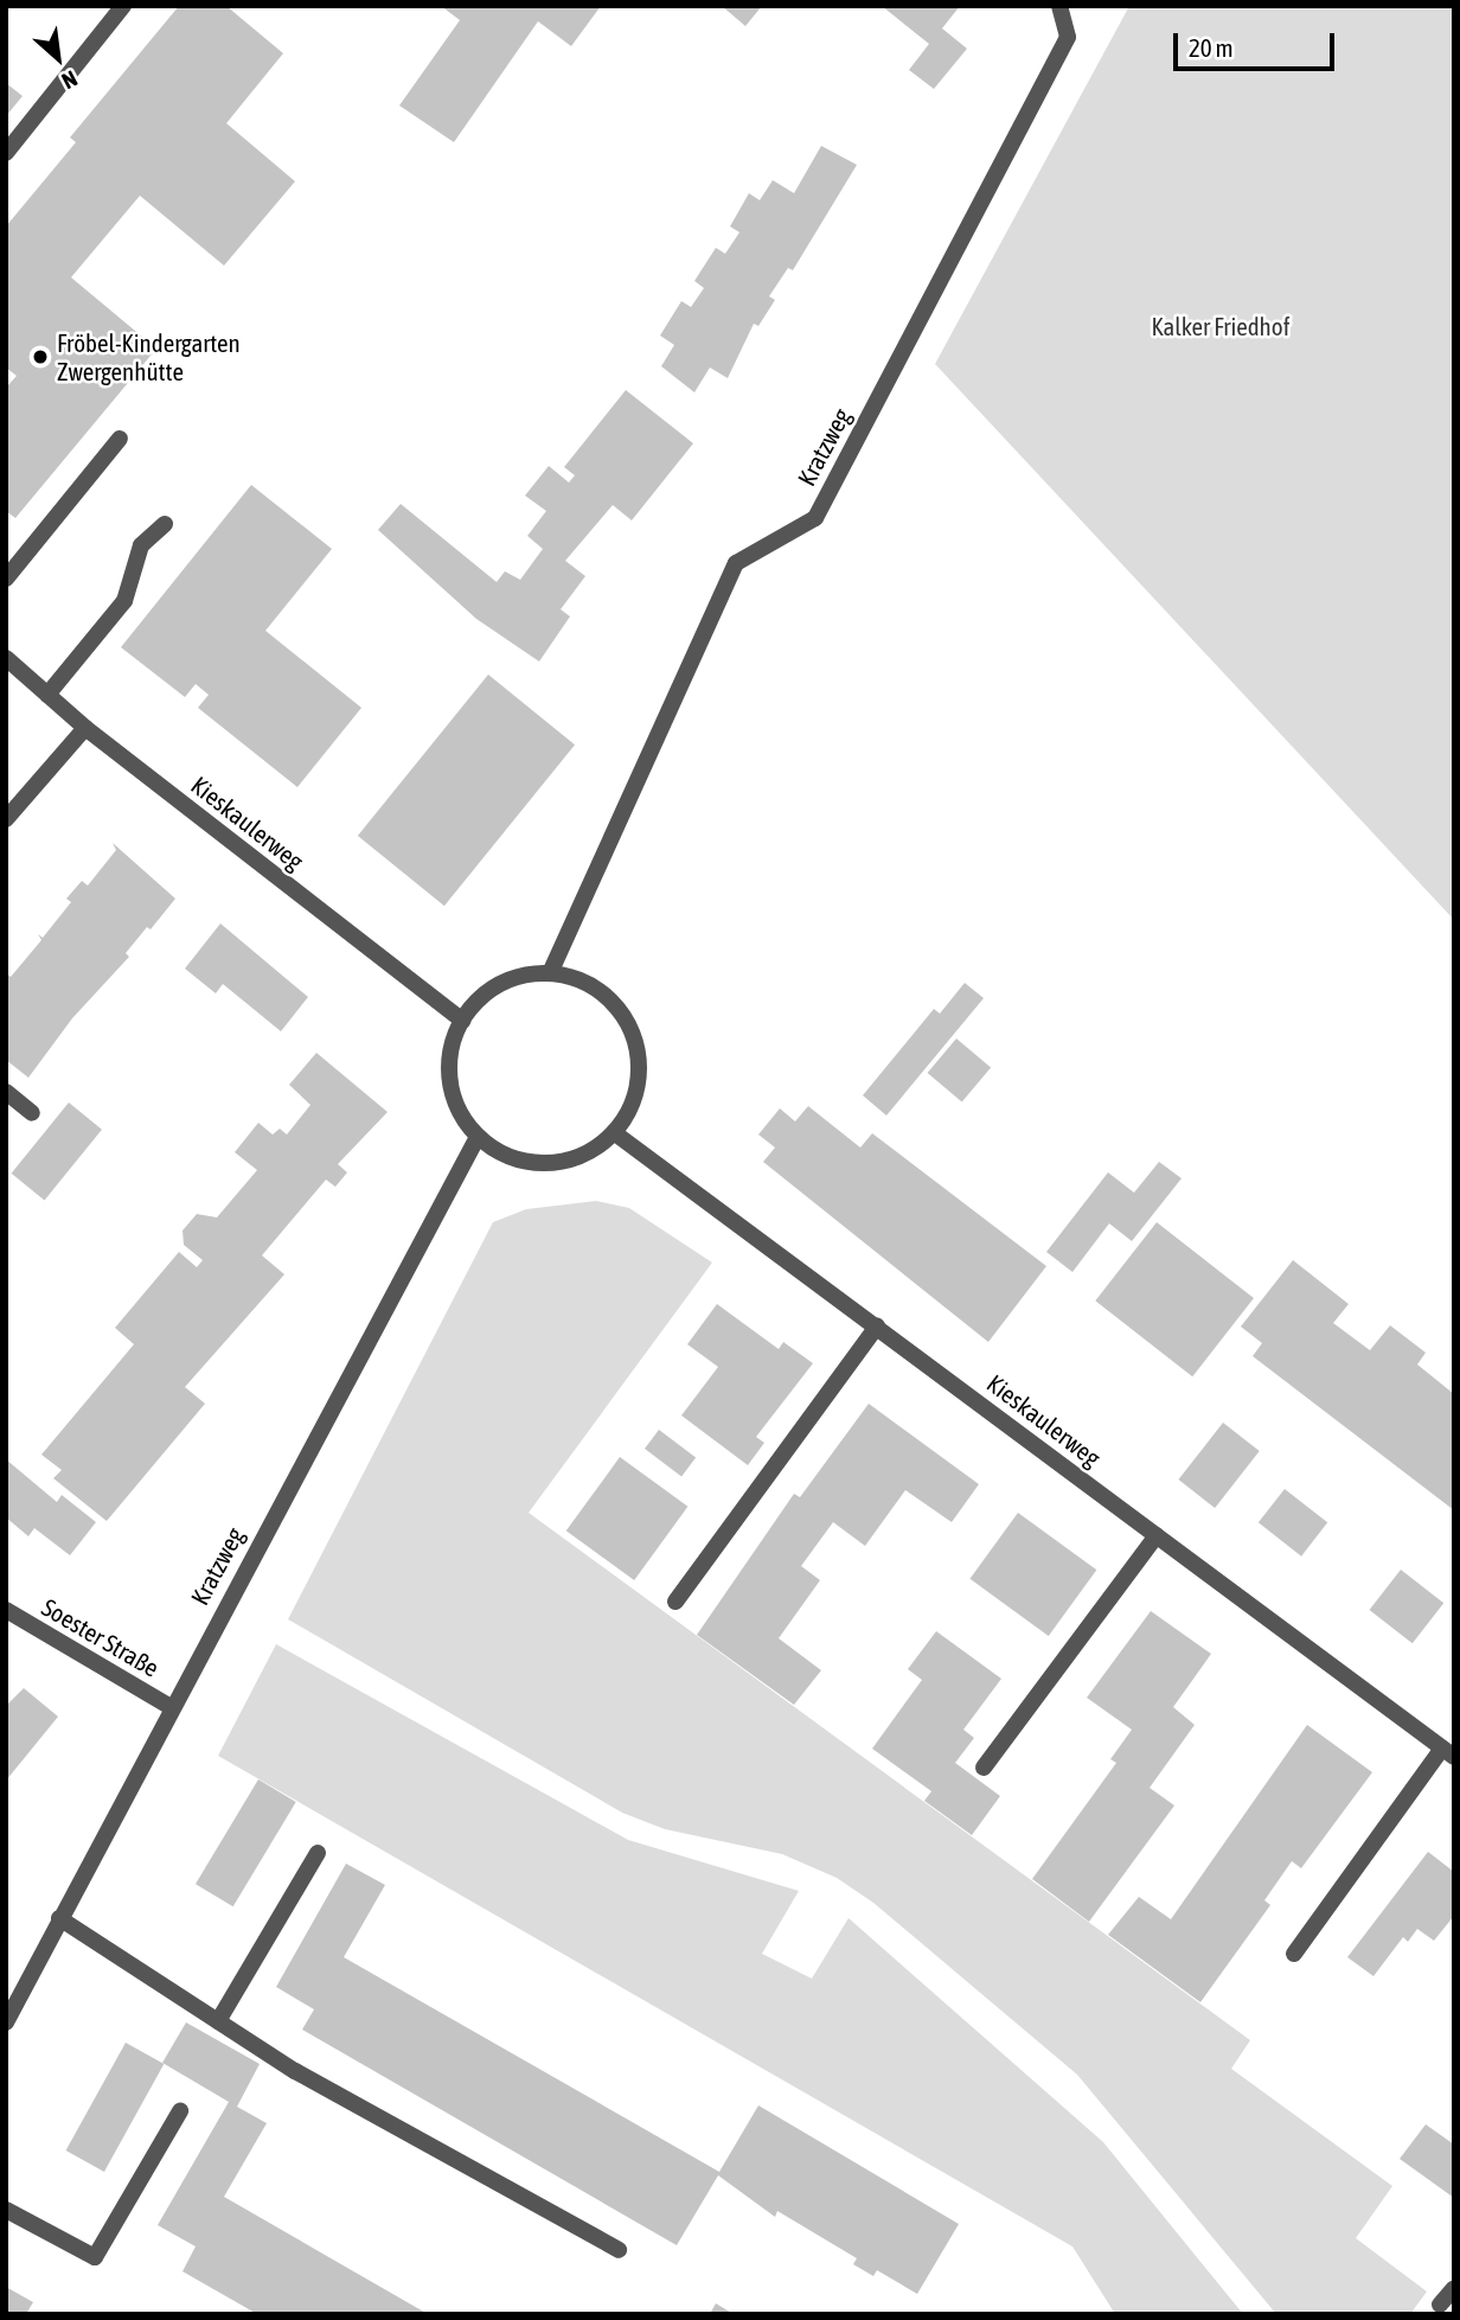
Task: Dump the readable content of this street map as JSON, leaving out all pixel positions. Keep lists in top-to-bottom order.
{
  "streets": {
    "street": ["Kratzweg", "Kieskaulerweg", "Soester Straße"]
  },
  "crossings": [
    ["Kratzweg", "Kieskaulerweg"],
    ["Kratzweg", "Soester Straße"]
  ],
  "parks": ["Kalker Friedhof"],
  "places": ["Fröbel-Kindergarten Zwergenhütte"],
  "scale_bar": "20 m",
  "north": "bottom right"
}
